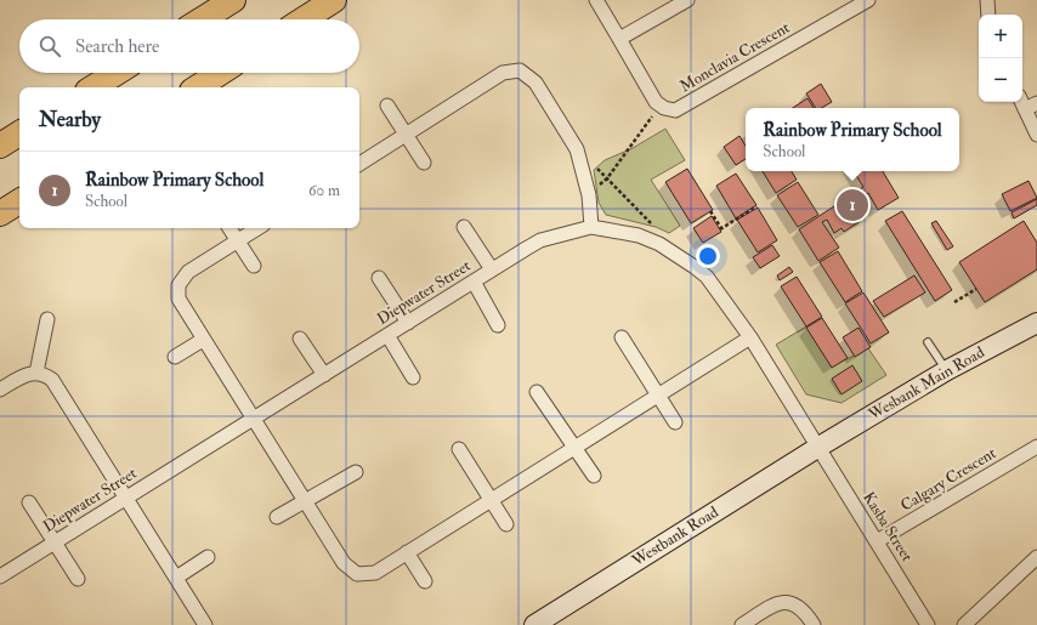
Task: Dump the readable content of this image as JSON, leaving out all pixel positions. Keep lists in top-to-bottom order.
{
  "streets": {
    "street": [
      "Monclavia Crescent",
      "Diepwater Street",
      "Wesbank Main Road",
      "Calgary Crescent",
      "Kasba Street",
      "Westbank Road"
    ]
  },
  "crossings": [
    ["Diepwater Street", "Wesbank Main Road"],
    ["Diepwater Street", "Kasba Street"],
    ["Diepwater Street", "Westbank Road"],
    ["Wesbank Main Road", "Kasba Street"],
    ["Wesbank Main Road", "Westbank Road"],
    ["Calgary Crescent", "Kasba Street"],
    ["Kasba Street", "Westbank Road"]
  ],
  "page": {
    "map_buttons": ["+", "−"],
    "search": "Search here",
    "heading": "Nearby",
    "popup": ["Rainbow Primary School", "School"],
    "list": [
      {
        "mark": "1",
        "name": "Rainbow Primary School",
        "note": "School",
        "value": "60 m"
      }
    ],
    "pins": "1"
  }
}
